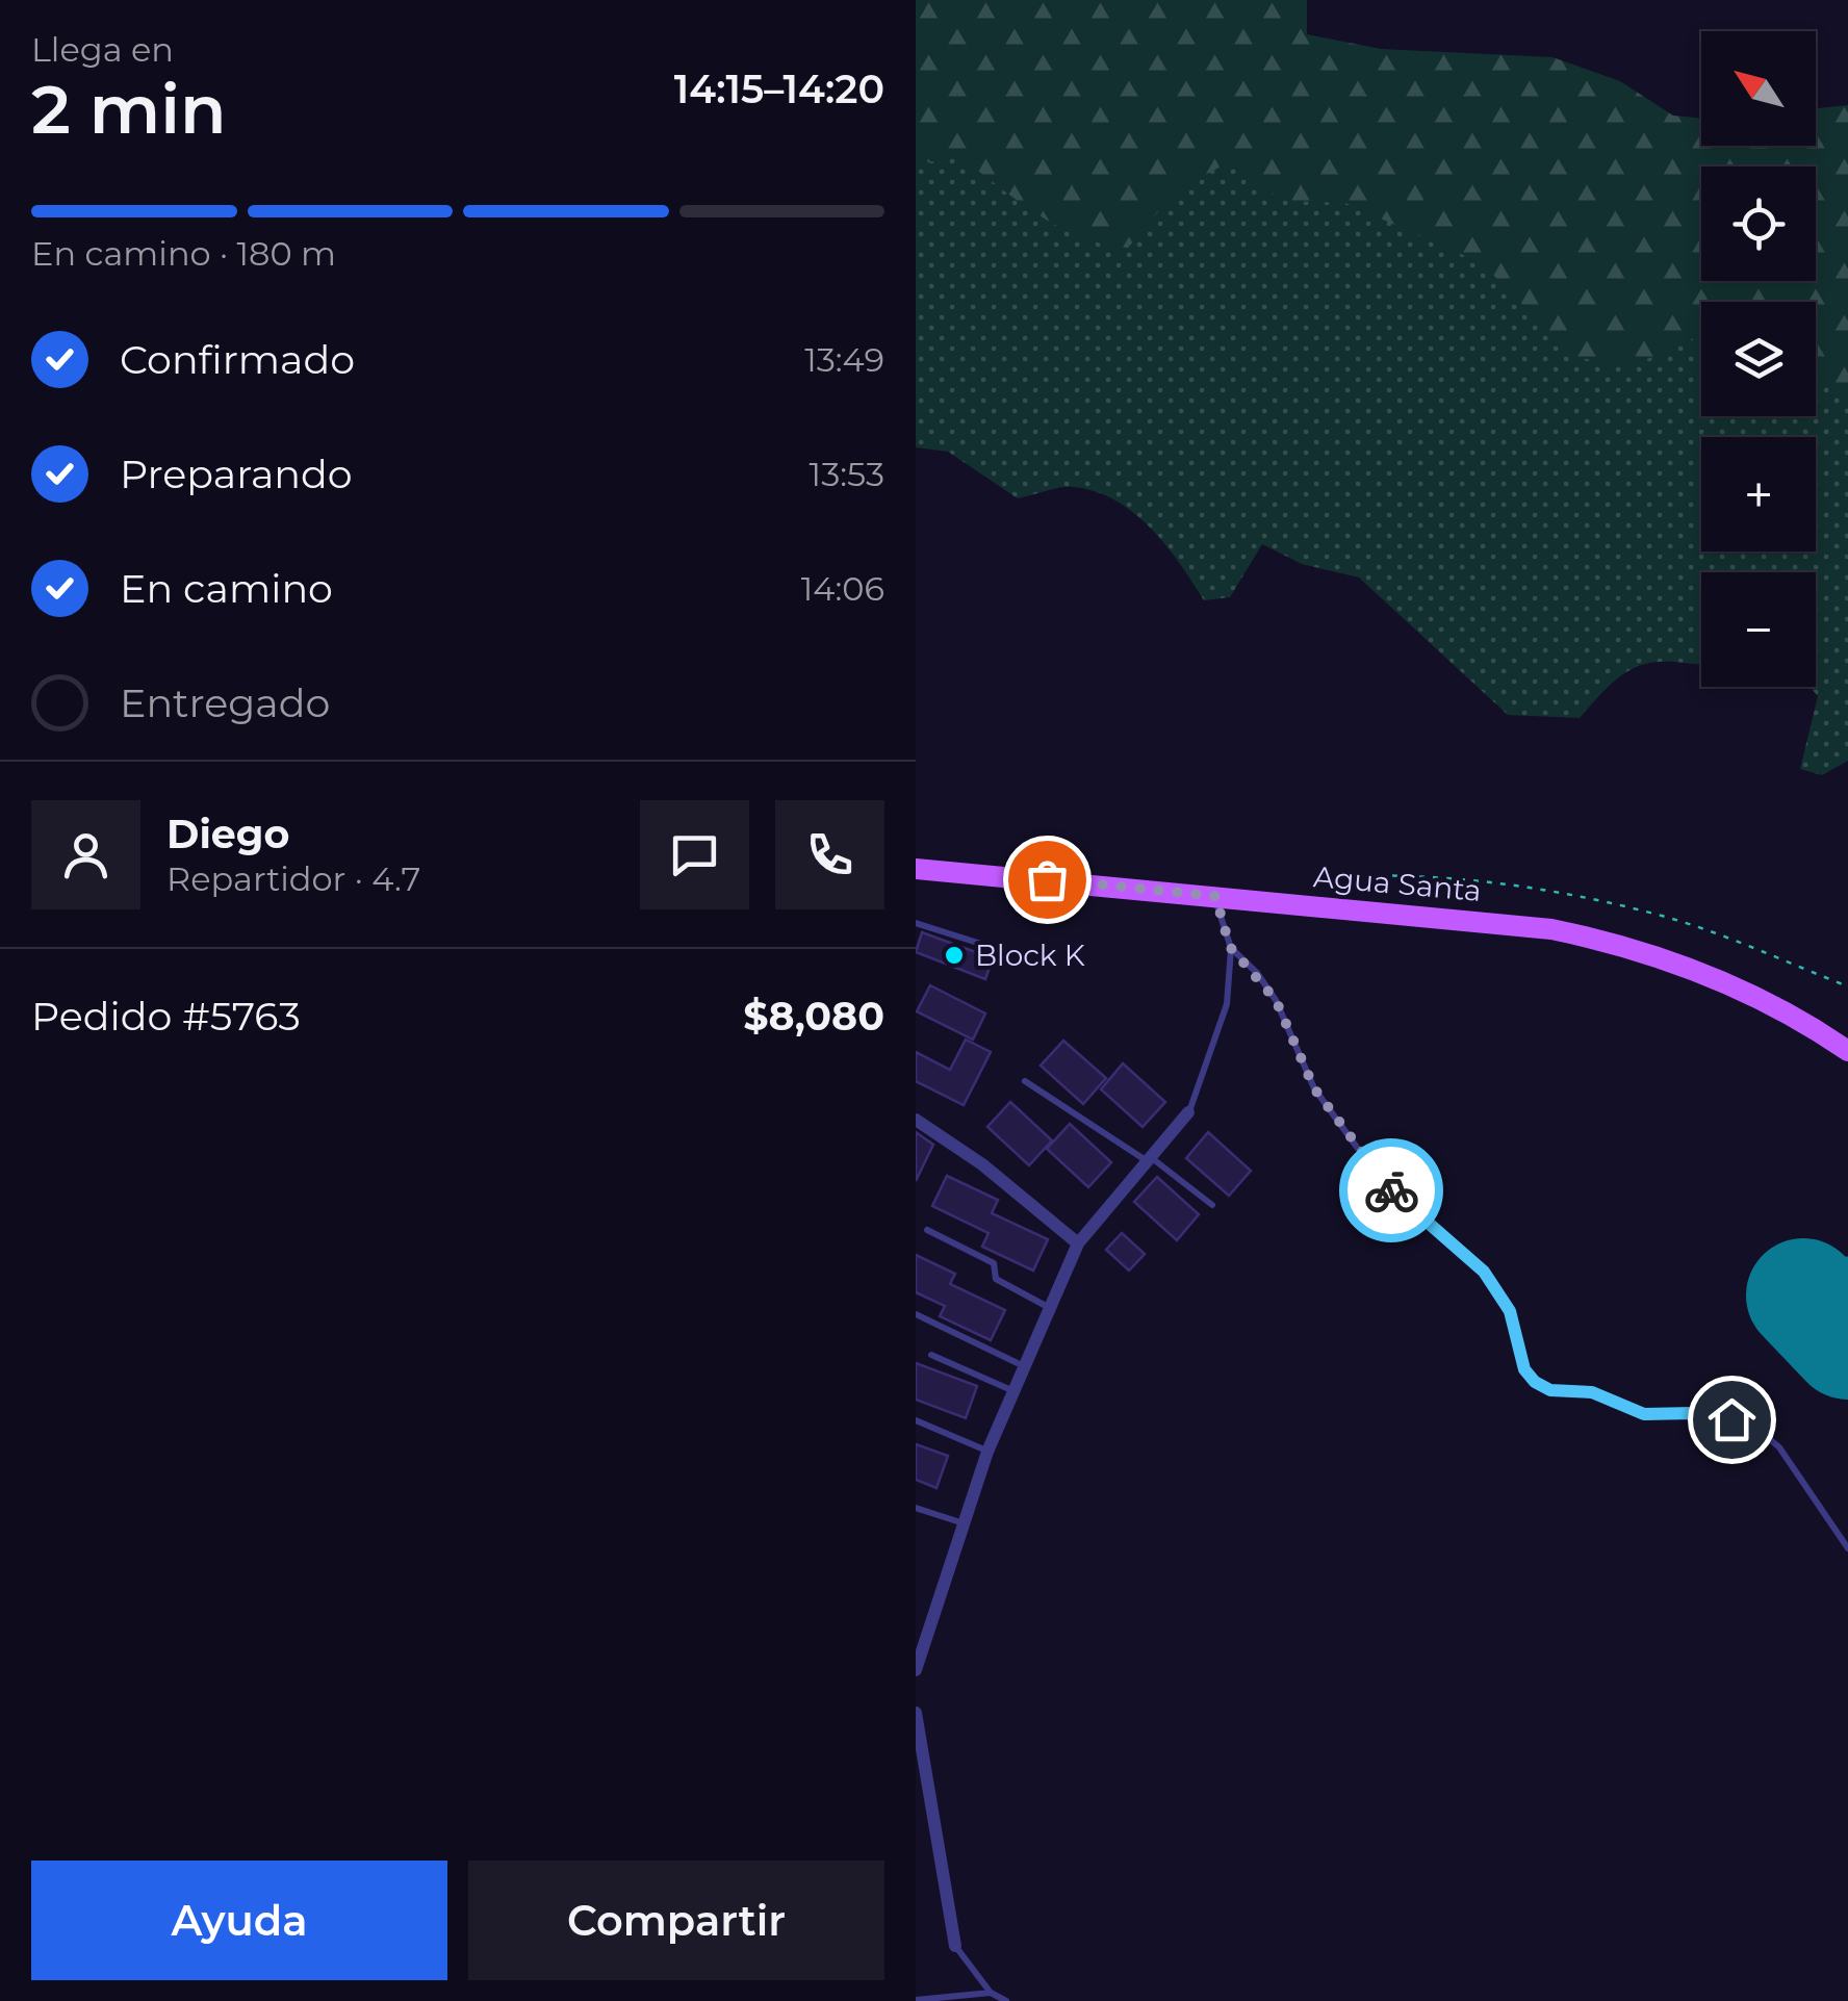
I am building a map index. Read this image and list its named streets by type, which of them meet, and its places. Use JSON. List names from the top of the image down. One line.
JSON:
{"streets":{"main road":["Agua Santa"]},"places":["Block K"],"north":"top left","page":{"heading":["2 min","Llega en","14:15–14:20"],"panel":["Diego","Repartidor · 4.7","Pedido #5763","$8,080"],"map_buttons":["+","−"],"bar":"En camino · 180 m","list":[["Confirmado","13:49"],["Preparando","13:53"],["En camino","14:06"],"Entregado"],"buttons":["Ayuda","Compartir"]}}
